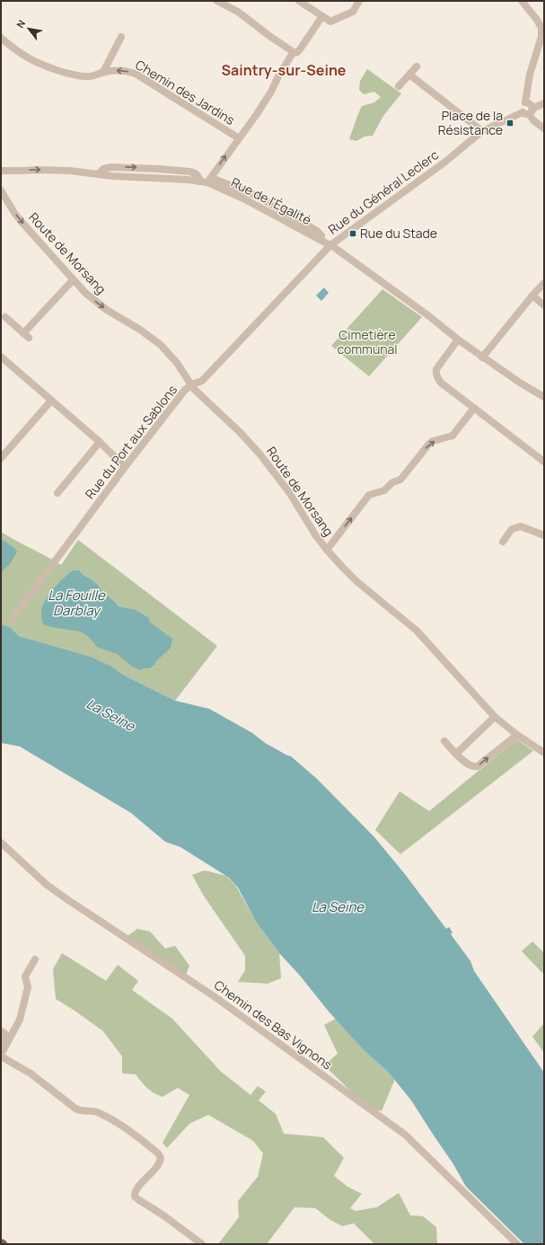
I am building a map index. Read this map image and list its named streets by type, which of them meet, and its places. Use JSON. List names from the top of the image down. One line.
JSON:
{"streets":{"street":["Chemin des Jardins","Rue du Général Leclerc","Rue de l'Égalité","Route de Morsang","Rue du Port aux Sablons","Chemin des Bas Vignons"]},"crossings":[["Rue du Général Leclerc","Rue de l'Égalité"],["Rue du Général Leclerc","Rue du Port aux Sablons"],["Rue de l'Égalité","Rue du Port aux Sablons"],["Route de Morsang","Rue du Port aux Sablons"]],"one_way":["Chemin des Jardins","Rue de l'Égalité"],"districts":["Saintry-sur-Seine"],"water":["La Fouille Darblay","La Seine"],"parks":["Cimetière communal"],"places":{"transit":["Place de la Résistance","Rue du Stade"]},"north":"top left"}
